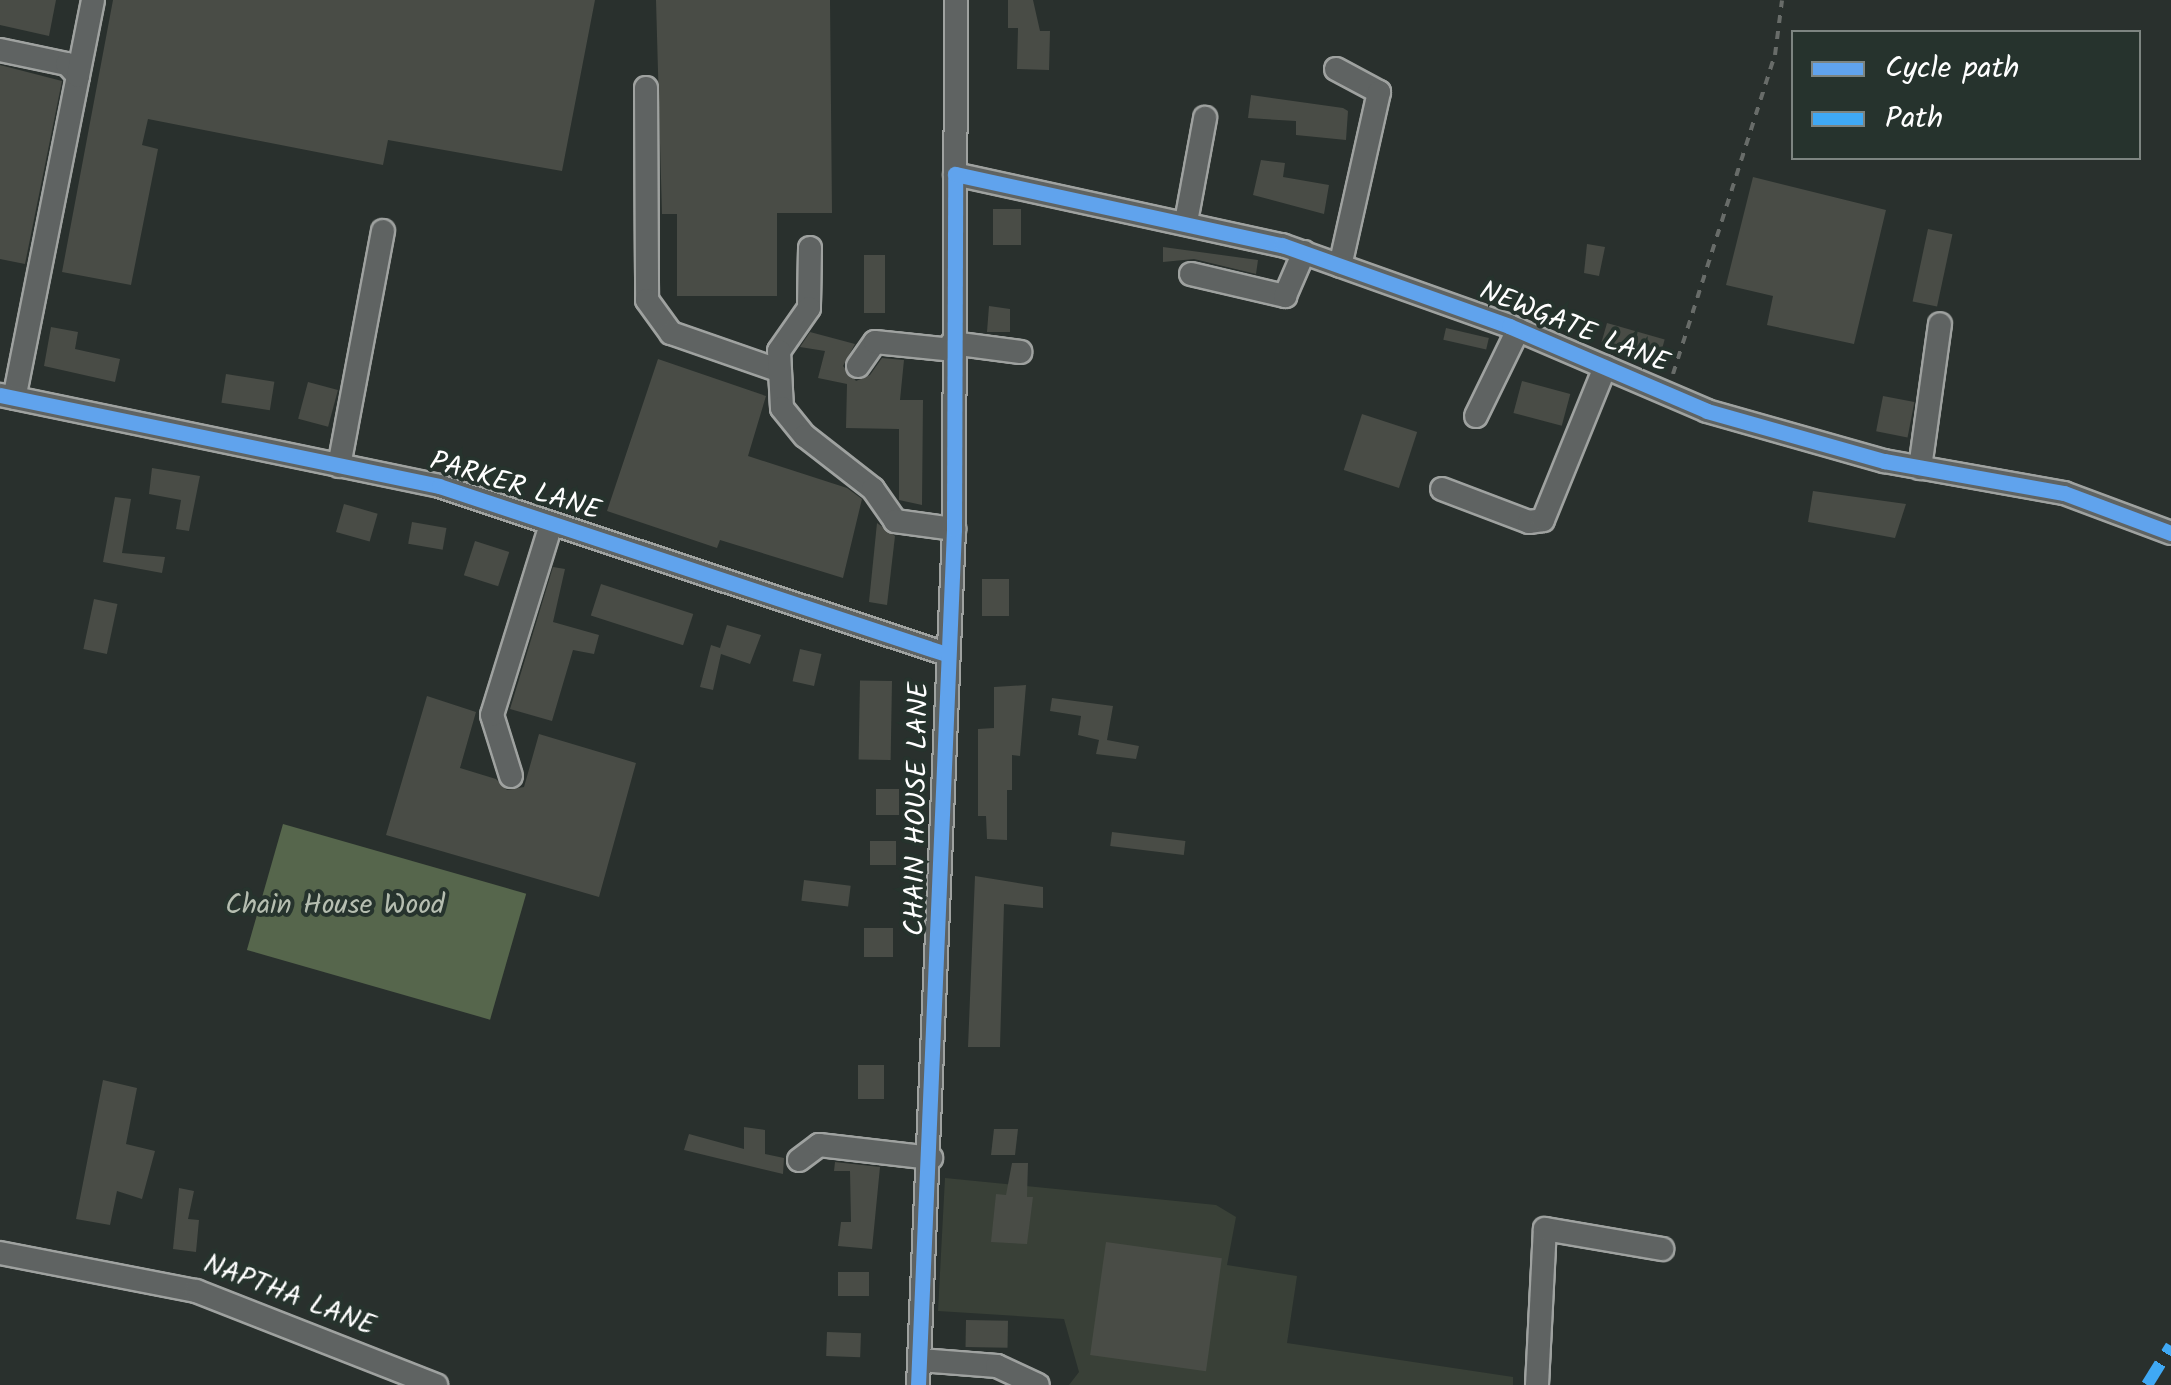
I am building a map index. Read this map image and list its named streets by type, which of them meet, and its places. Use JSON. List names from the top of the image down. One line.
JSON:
{"streets":{"street":["NEWGATE LANE","PARKER LANE","CHAIN HOUSE LANE","NAPTHA LANE"]},"crossings":[["NEWGATE LANE","CHAIN HOUSE LANE"],["PARKER LANE","CHAIN HOUSE LANE"]],"parks":["Chain House Wood"],"legend":["Cycle path","Path"]}
